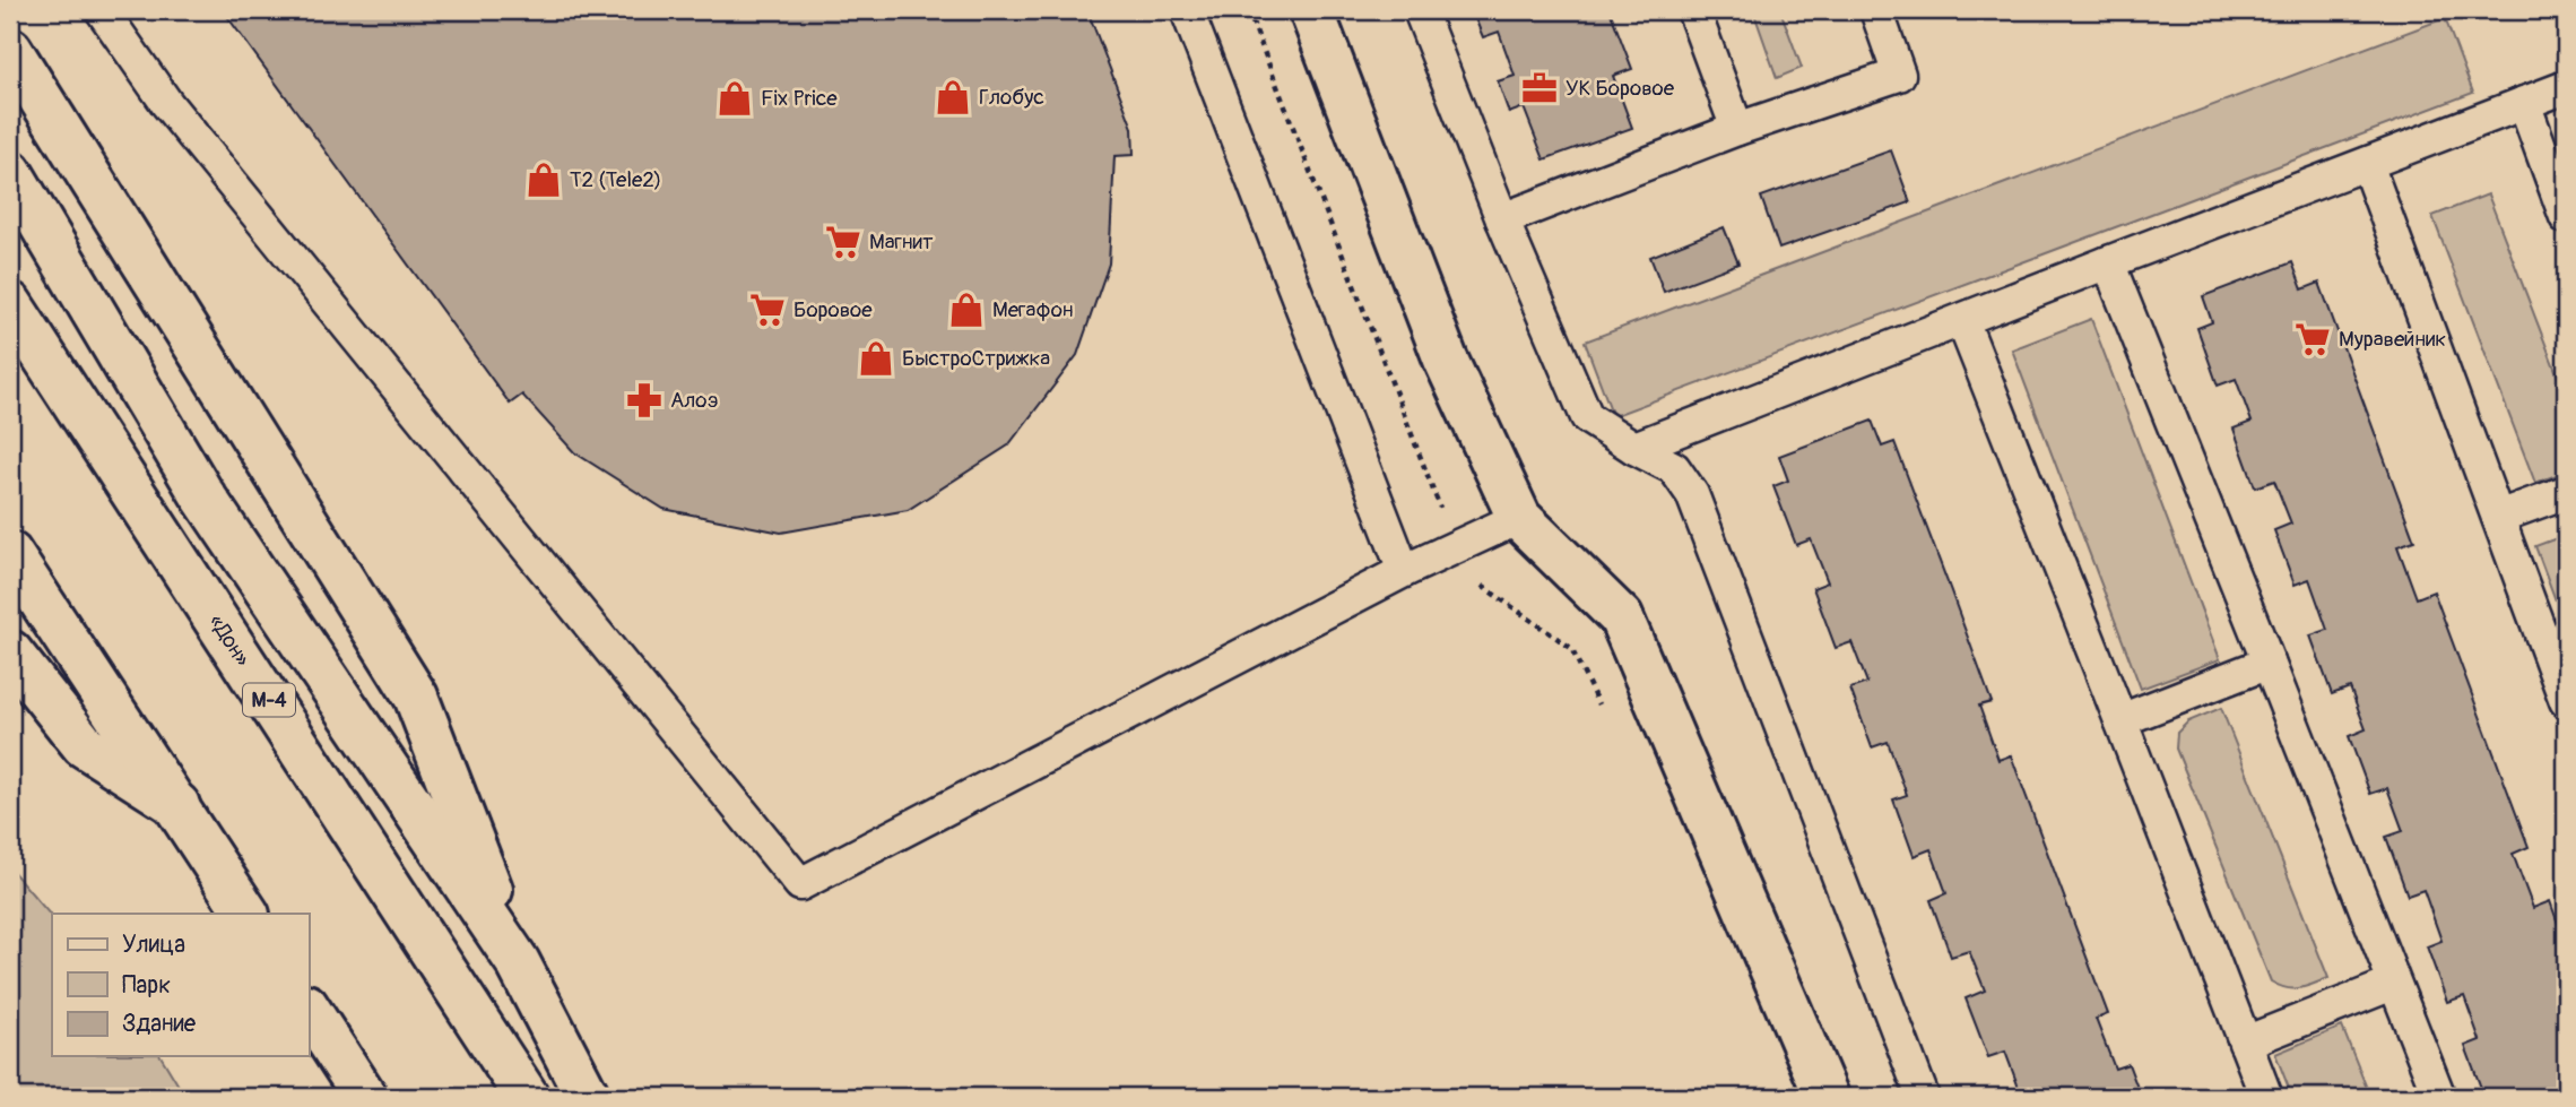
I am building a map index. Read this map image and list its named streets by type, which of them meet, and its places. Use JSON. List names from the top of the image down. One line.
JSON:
{"streets":{"main road":["«Дон»","М-4"]},"places":{"office":["УК Боровое"],"shop":["Глобус","Fix Price","T2 (Tele2)","Мегафон","БыстроСтрижка"],"supermarket":["Магнит","Боровое","Муравейник"],"pharmacy":["Алоэ"]},"legend":["Улица","Парк","Здание"]}
